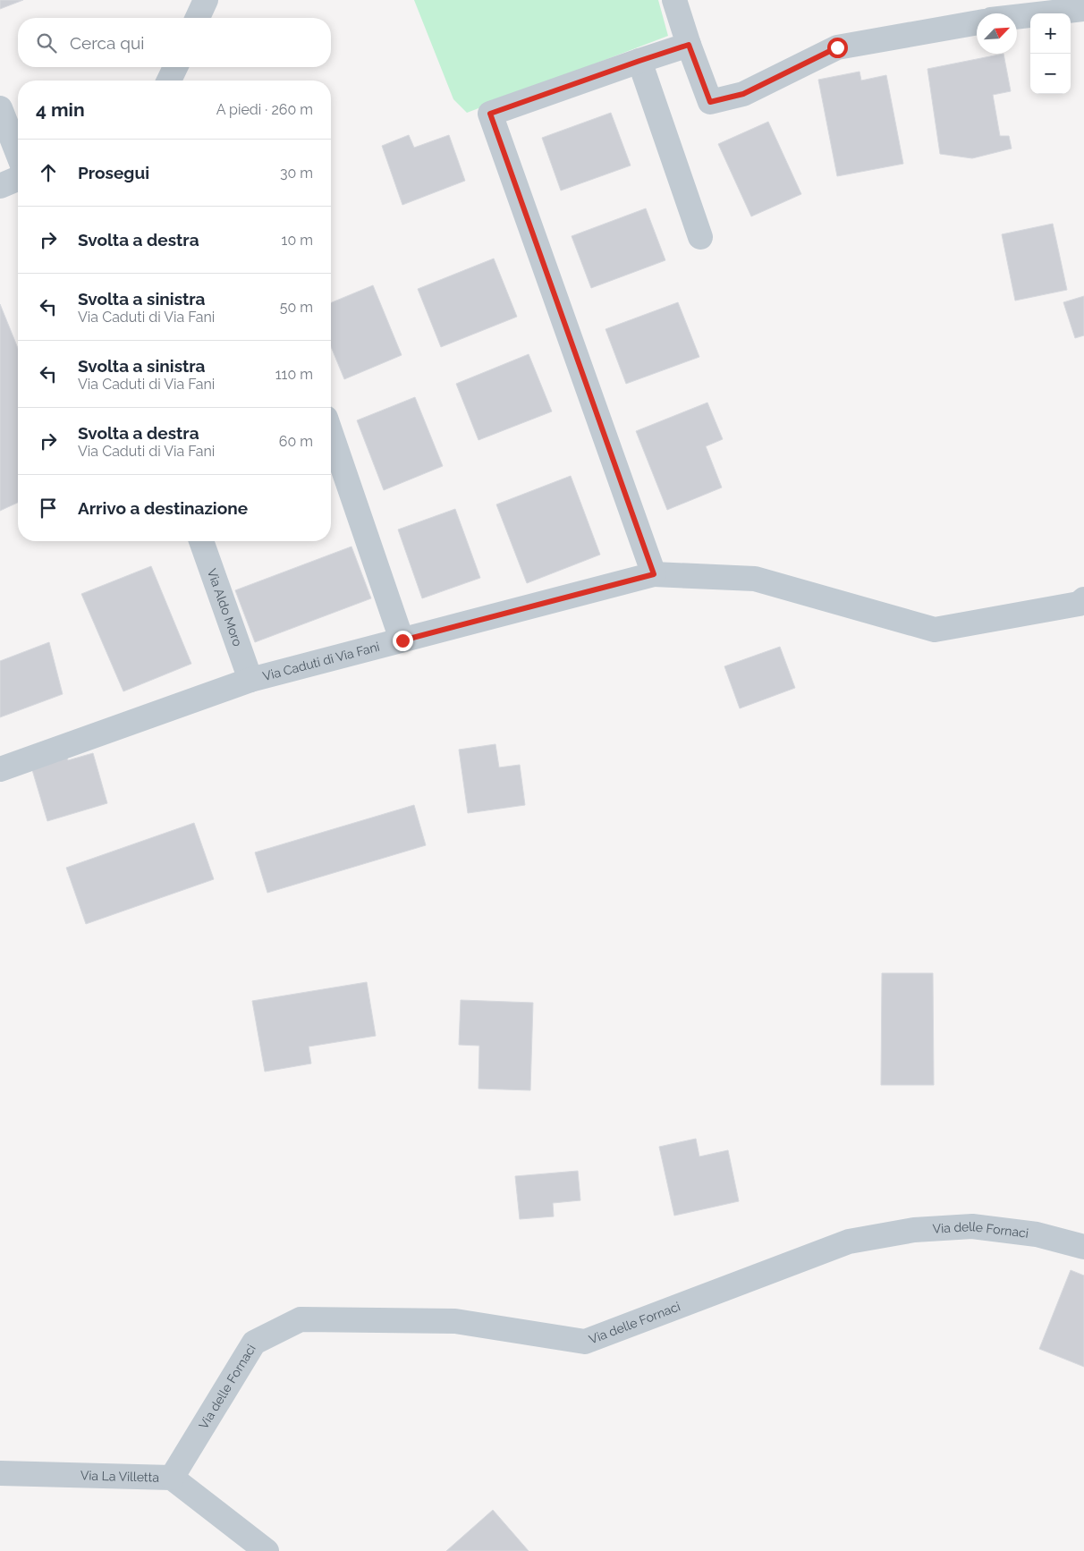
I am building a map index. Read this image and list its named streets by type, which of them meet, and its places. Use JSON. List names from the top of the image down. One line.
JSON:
{"streets":{"street":["Via Aldo Moro","Via Caduti di Via Fani","Via delle Fornaci","Via La Villetta"]},"crossings":[["Via Aldo Moro","Via Caduti di Via Fani"],["Via delle Fornaci","Via La Villetta"]],"north":"top right","page":{"map_buttons":["+","−"],"search":"Cerca qui","heading":["4 min","A piedi · 260 m"],"list":[["Prosegui","30 m"],["Svolta a destra","10 m"],["Svolta a sinistra","Via Caduti di Via Fani","50 m"],["Svolta a sinistra","Via Caduti di Via Fani","110 m"],["Svolta a destra","Via Caduti di Via Fani","60 m"],"Arrivo a destinazione"]}}
